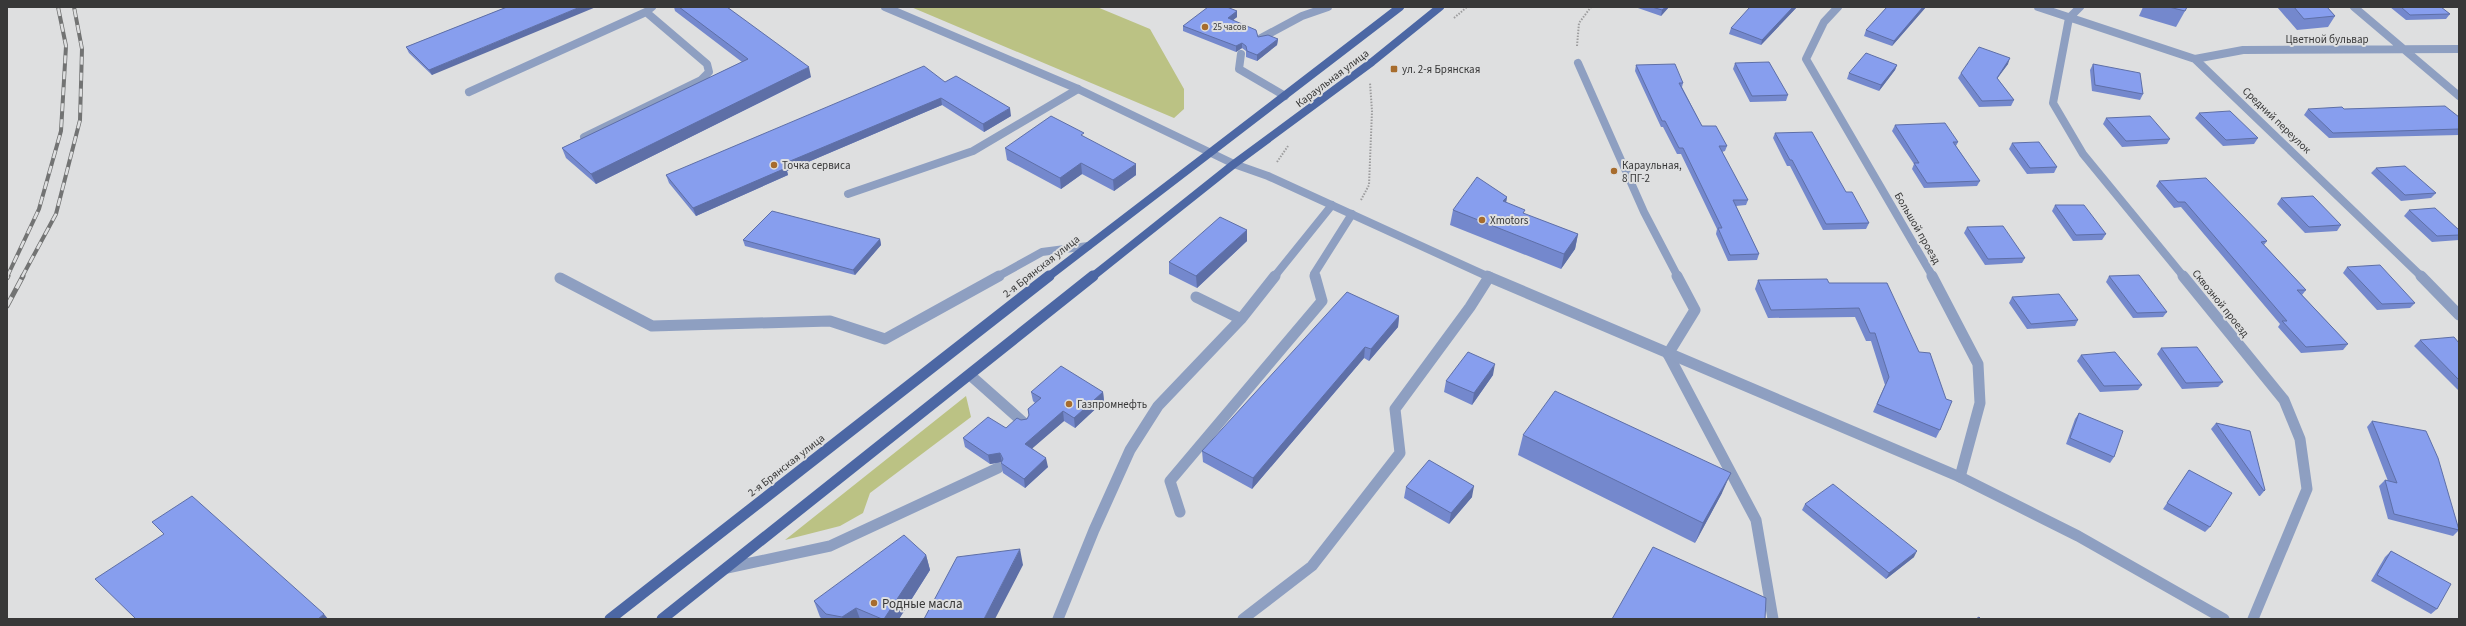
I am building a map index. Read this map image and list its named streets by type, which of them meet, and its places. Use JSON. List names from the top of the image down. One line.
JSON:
{"streets":{"main road":["Караульная улица","2-я Брянская улица"],"street":["Цветной бульвар","Средний переулок","Большой проезд","Сквозной проезд"]},"crossings":[["Цветной бульвар","Средний переулок"],["Караульная улица","2-я Брянская улица"],["Средний переулок","Сквозной проезд"]],"places":{"other":["25 часов","Точка сервиса","Караульная, 8 ПГ-2","Xmotors","Газпромнефть","Родные масла"],"transit":["ул. 2-я Брянская"]}}
